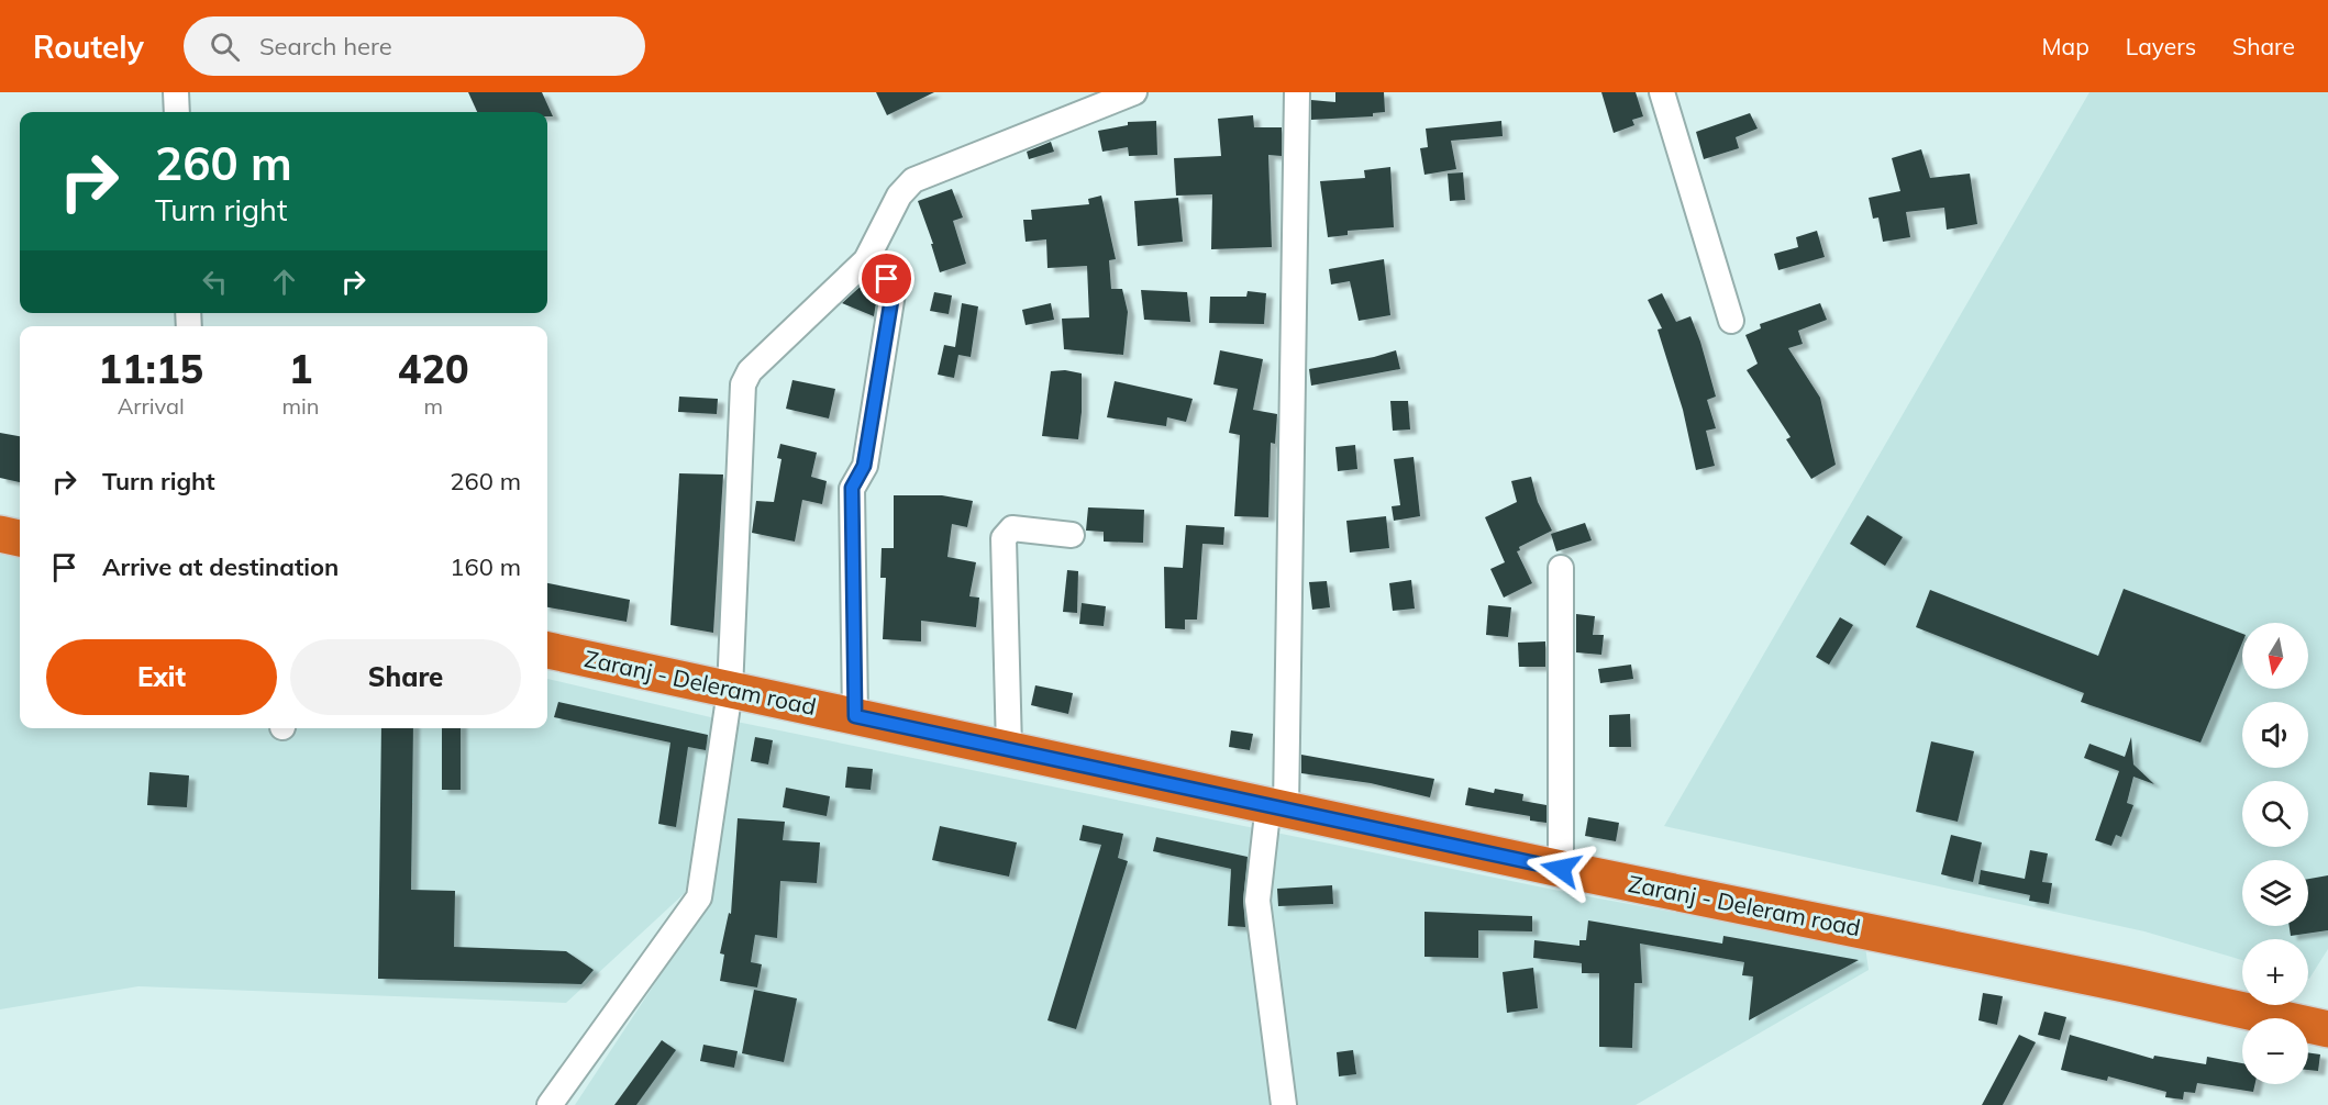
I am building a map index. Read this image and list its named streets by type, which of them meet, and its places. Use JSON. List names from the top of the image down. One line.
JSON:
{"streets":{"highway":["Zaranj - Deleram road"]},"north":"bottom","page":{"header":"Routely","search":"Search here","nav":["Map","Layers","Share"],"turn":["260 m","Turn right"],"eta":["11:15","Arrival","1","min","420","m"],"list":[{"name":"Turn right","value":"260 m"},{"name":"Arrive at destination","value":"160 m"}],"map_buttons":["+","−"],"buttons":["Exit","Share"]}}
